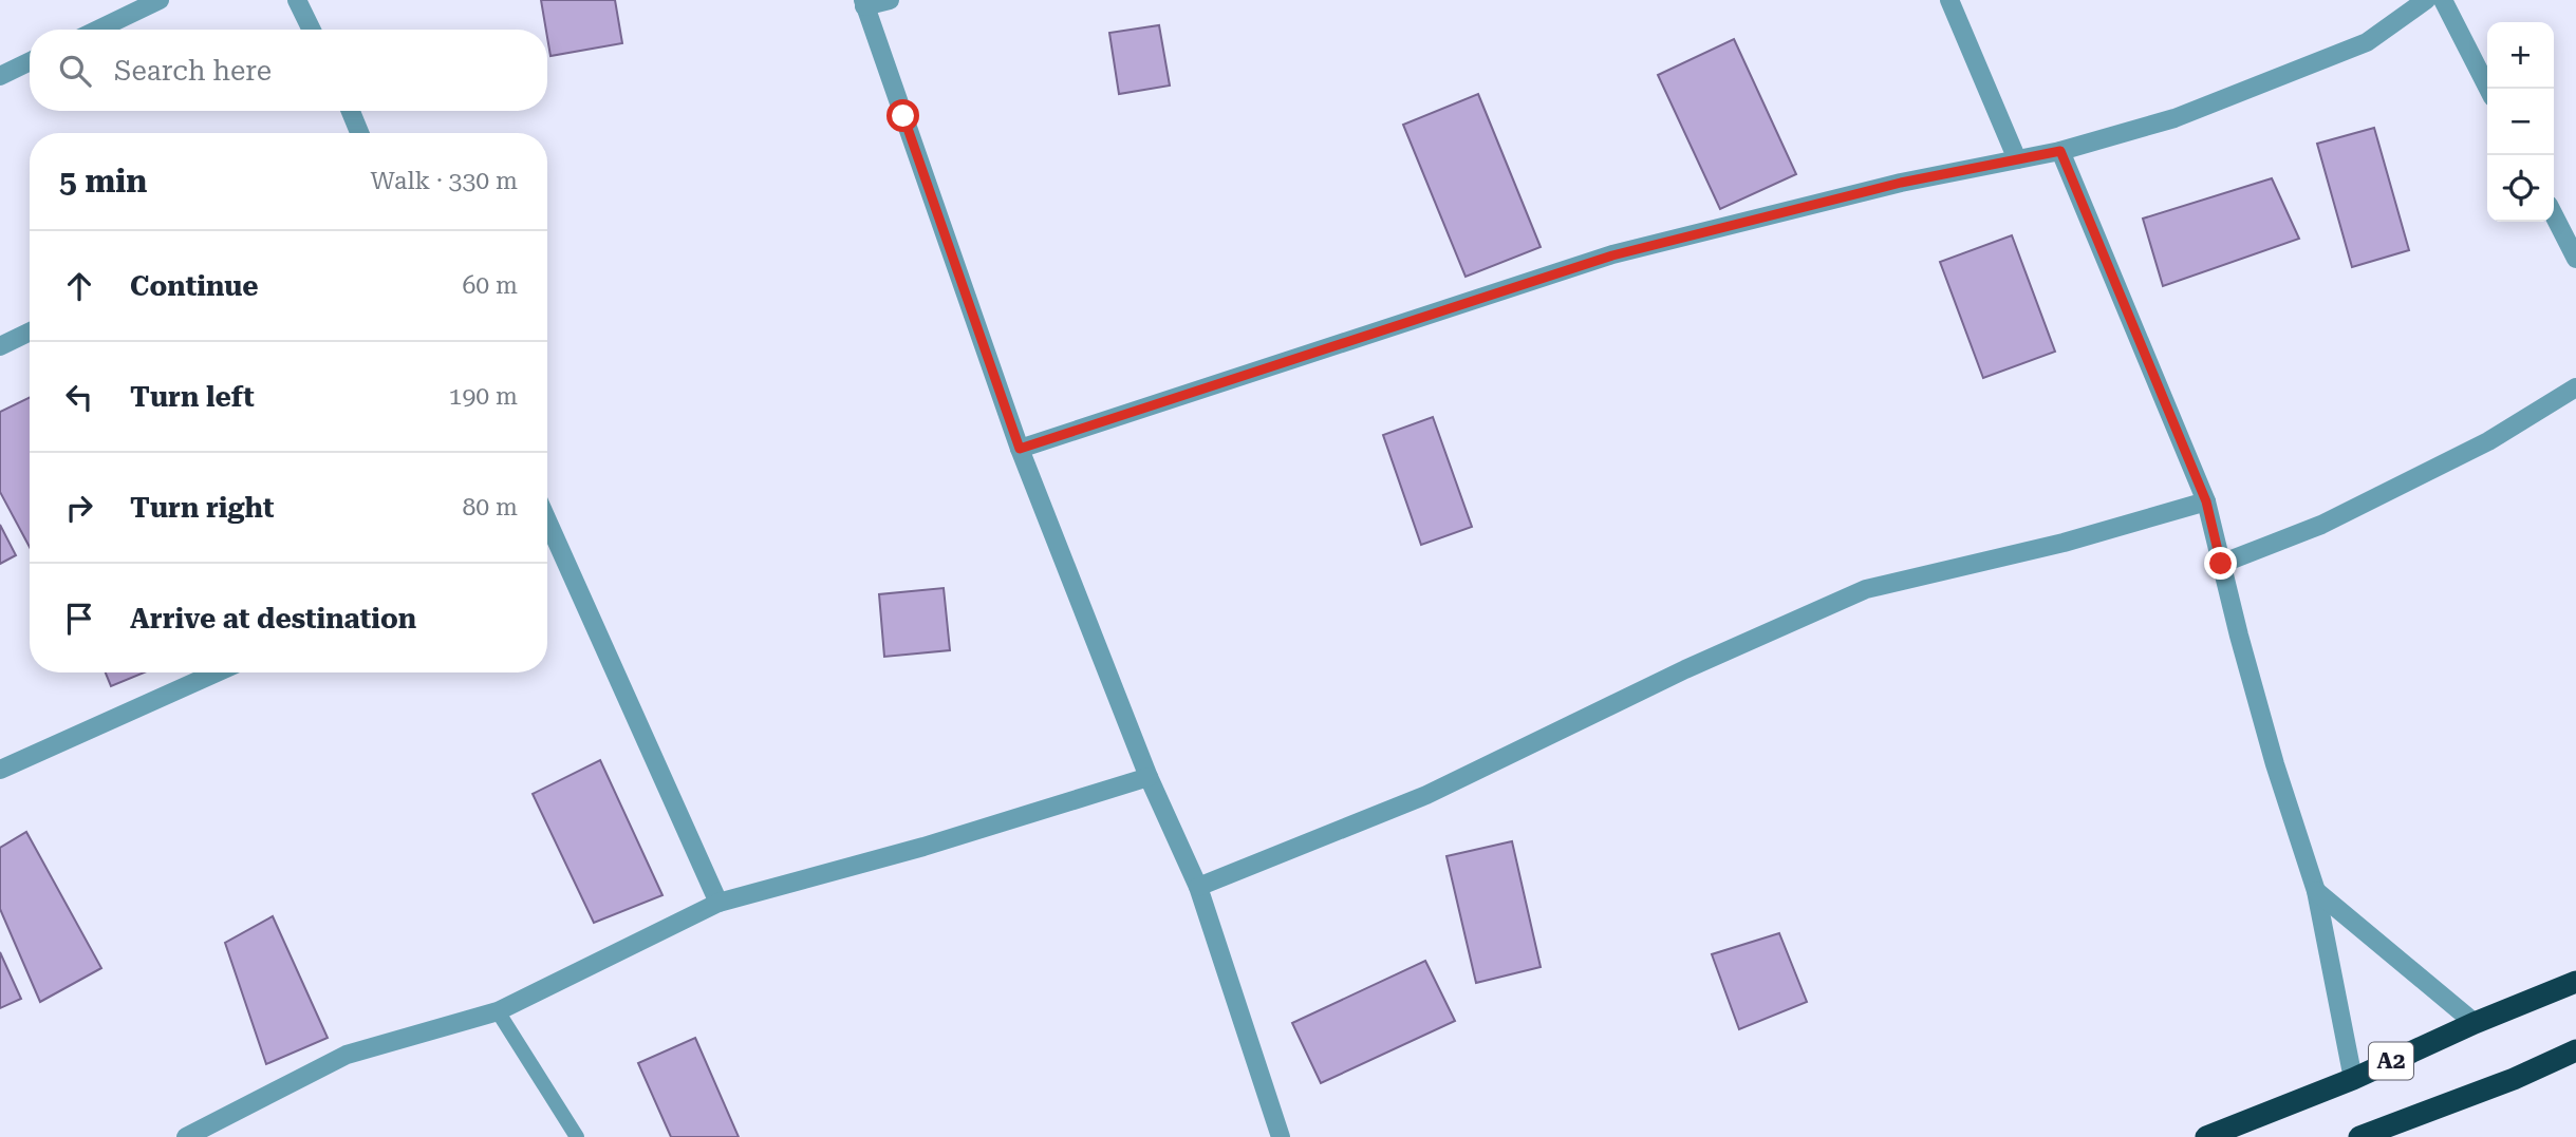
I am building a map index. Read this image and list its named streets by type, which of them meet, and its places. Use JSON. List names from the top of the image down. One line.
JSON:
{"streets":{"highway":["A2"]},"page":{"map_buttons":["+","−"],"search":"Search here","heading":["5 min","Walk · 330 m"],"list":[["Continue","60 m"],["Turn left","190 m"],["Turn right","80 m"],"Arrive at destination"]}}
